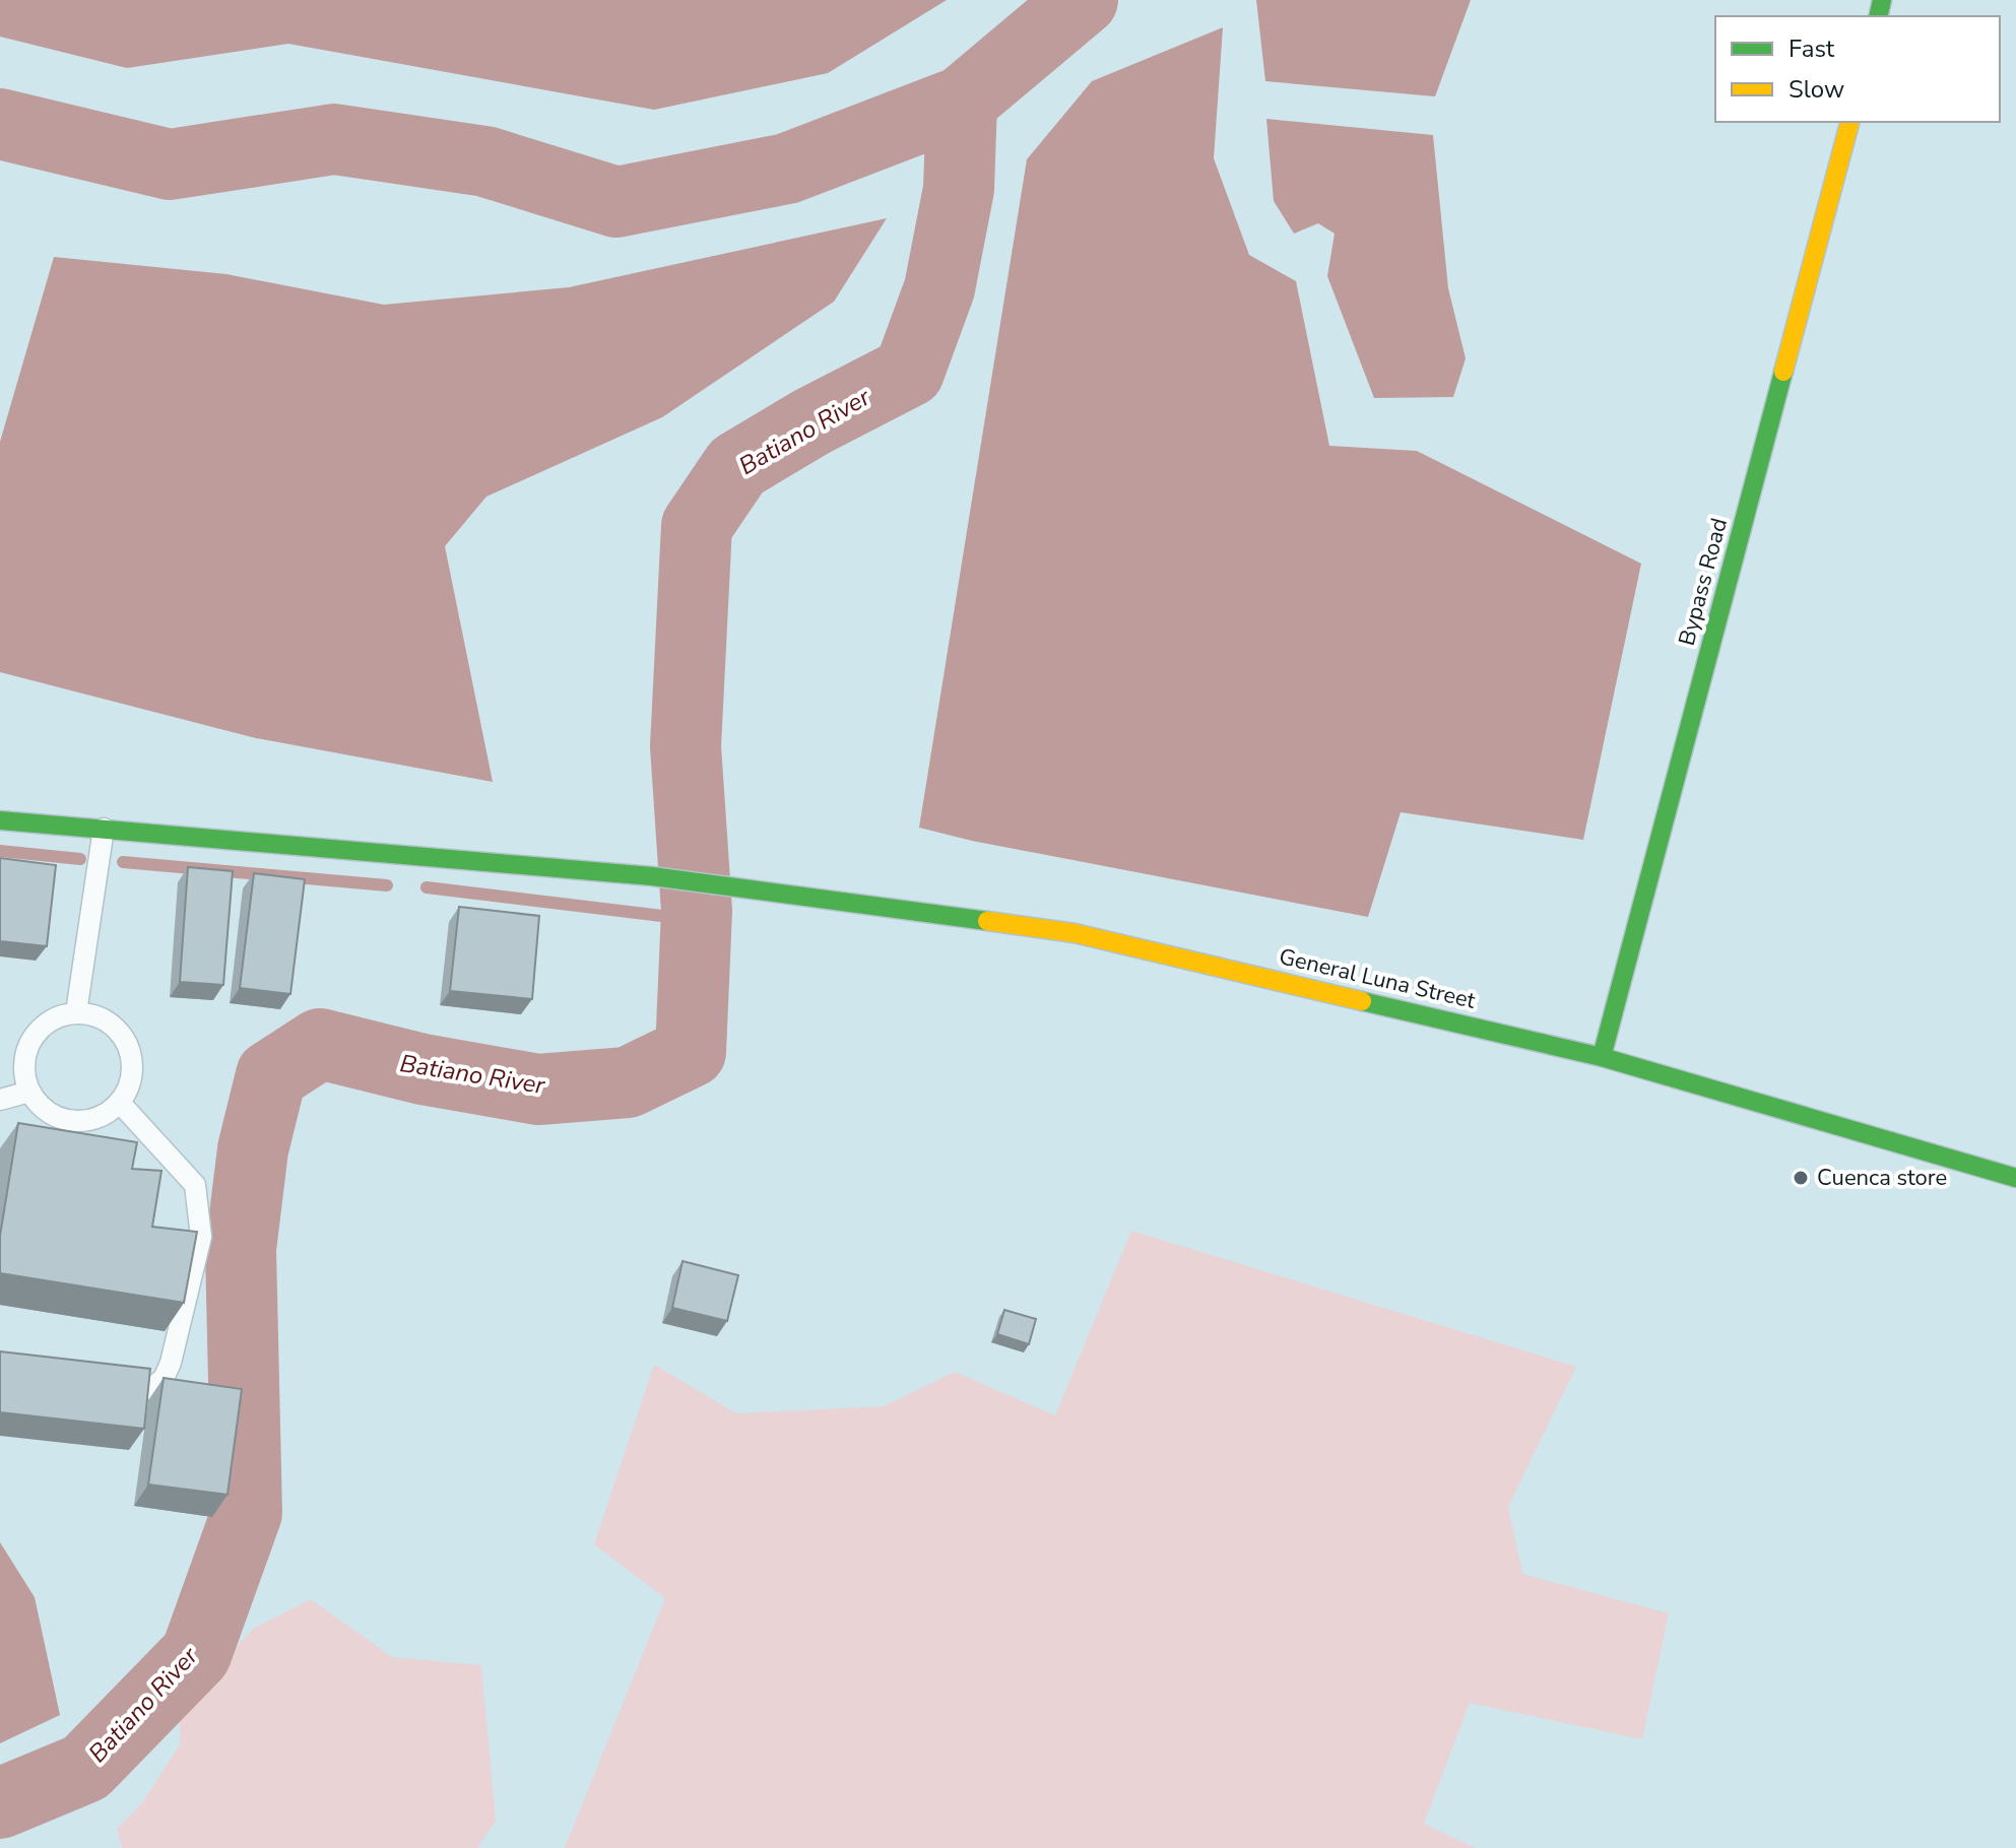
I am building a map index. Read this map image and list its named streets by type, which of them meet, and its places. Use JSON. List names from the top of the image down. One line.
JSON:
{"streets":{"main road":["Bypass Road","General Luna Street"]},"crossings":[["Bypass Road","General Luna Street"]],"water":["Batiano River"],"places":["Cuenca store"],"legend":["Fast","Slow"]}
